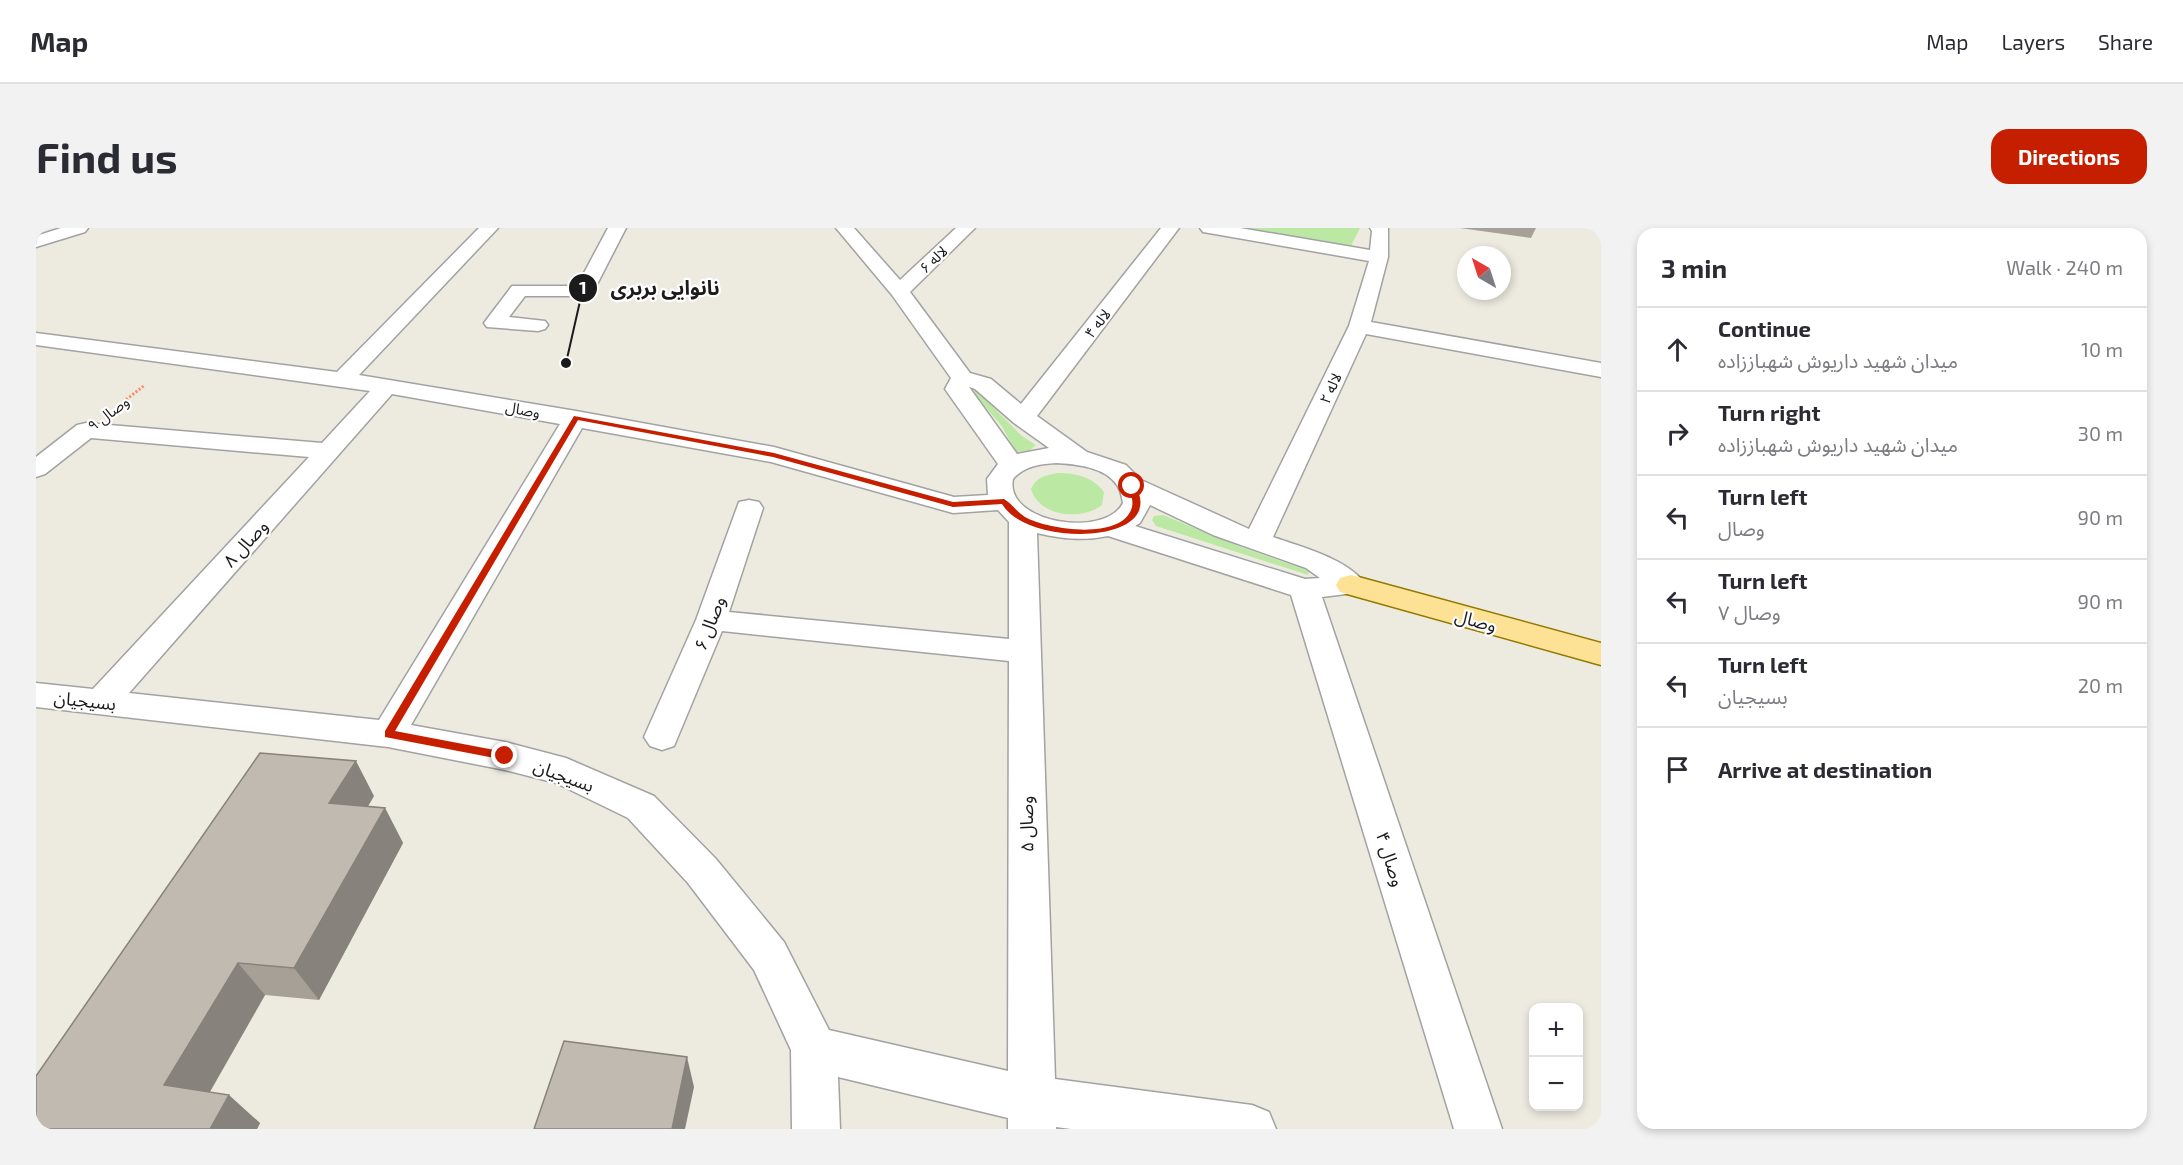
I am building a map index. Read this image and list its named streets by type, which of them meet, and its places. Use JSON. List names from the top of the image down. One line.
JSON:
{"streets":{"main road":["وصال"],"street":["لاله ۶","لاله ۴","لاله ۲","وصال ۹","وصال ۸","وصال ۶","بسیجیان","وصال ۵","وصال ۴"]},"crossings":[["وصال","وصال ۹"],["وصال","وصال ۸"],["وصال","وصال ۵"],["وصال ۸","بسیجیان"]],"places":["نانوایی بربری"],"north":"top left","page":{"header":"Map","nav":["Map","Layers","Share"],"buttons":"Directions","title":"Find us","heading":["3 min","Walk · 240 m"],"list":[["Continue","میدان شهید داریوش شهباززاده","10 m"],["Turn right","میدان شهید داریوش شهباززاده","30 m"],["Turn left","وصال","90 m"],["Turn left","وصال ۷","90 m"],["Turn left","بسیجیان","20 m"],"Arrive at destination"],"map_buttons":["+","−"]}}
